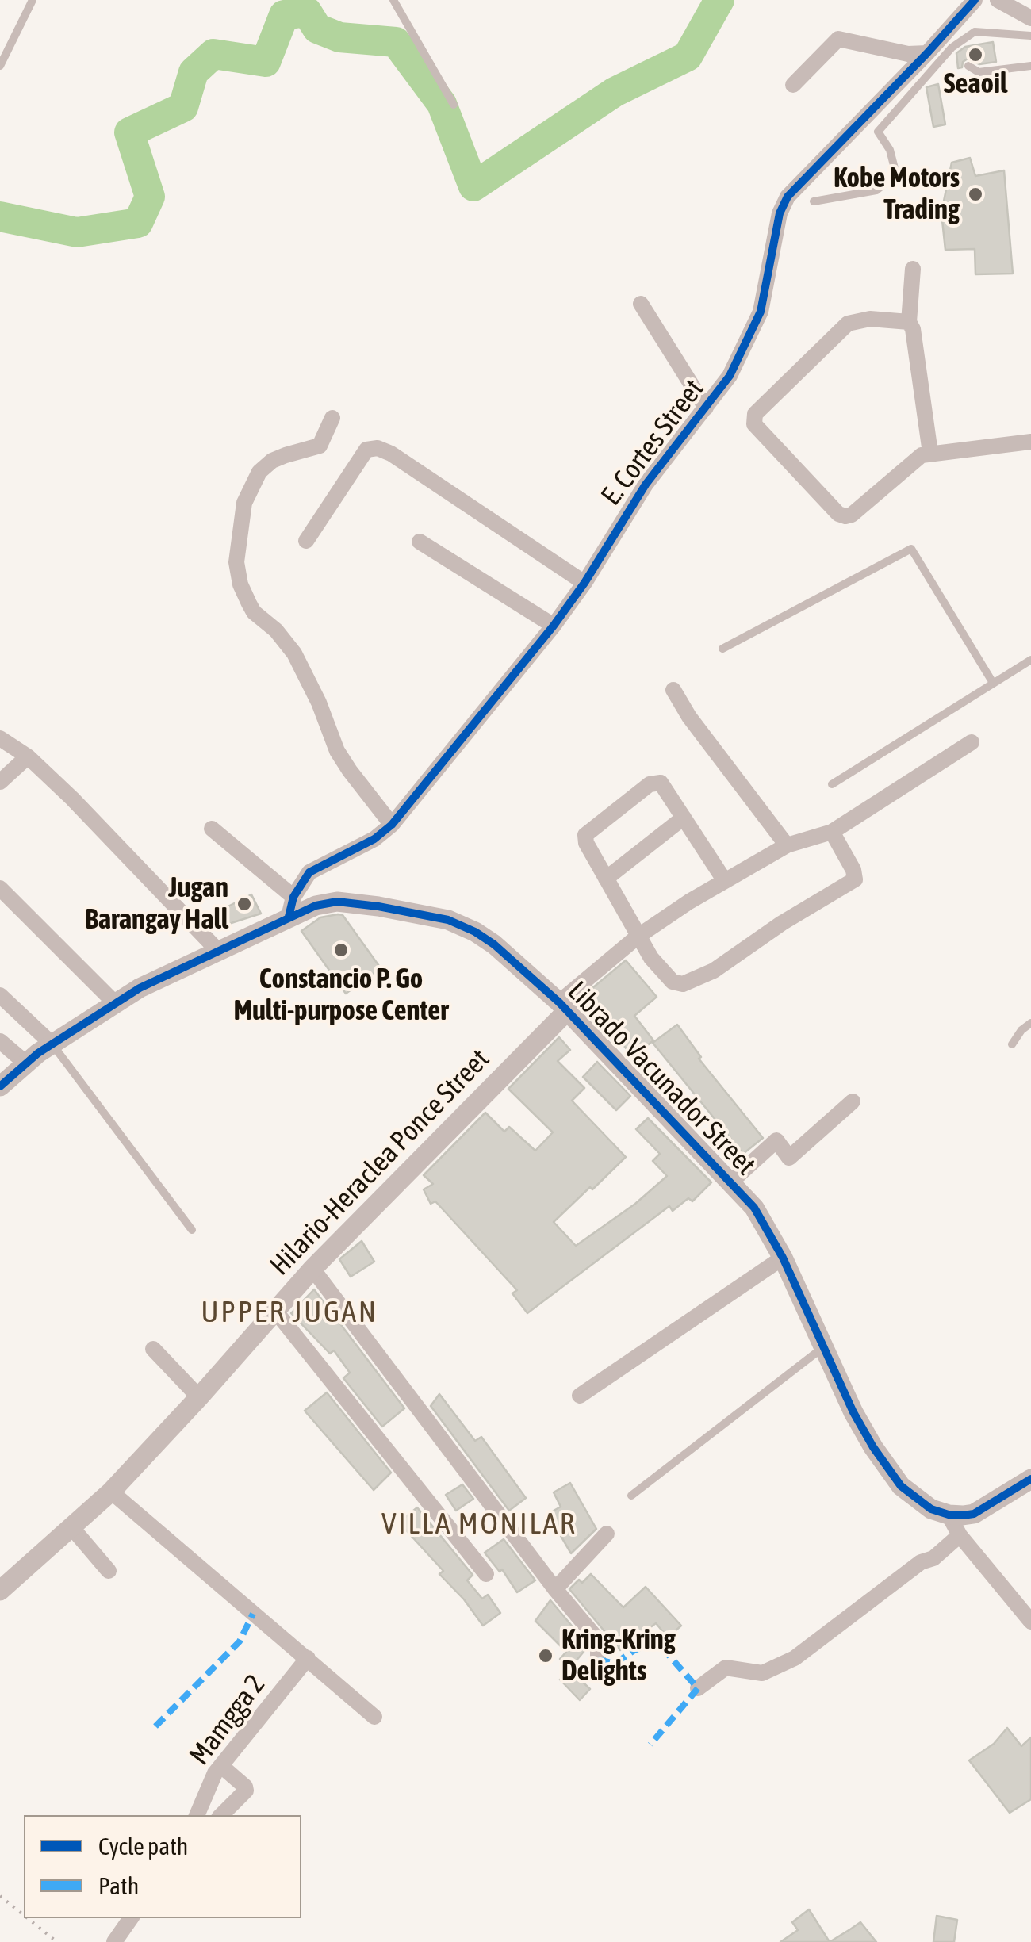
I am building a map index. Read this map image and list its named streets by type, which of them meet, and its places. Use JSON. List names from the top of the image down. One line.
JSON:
{"streets":{"street":["E. Cortes Street","Librado Vacunador Street","Hilario-Heraclea Ponce Street","Mamgga 2"]},"crossings":[["E. Cortes Street","Librado Vacunador Street"],["Librado Vacunador Street","Hilario-Heraclea Ponce Street"]],"districts":["UPPER JUGAN","VILLA MONILAR"],"places":["Seaoil","Kobe Motors Trading","Jugan Barangay Hall","Constancio P. Go Multi-purpose Center","Kring-Kring Delights"],"legend":["Cycle path","Path"]}
